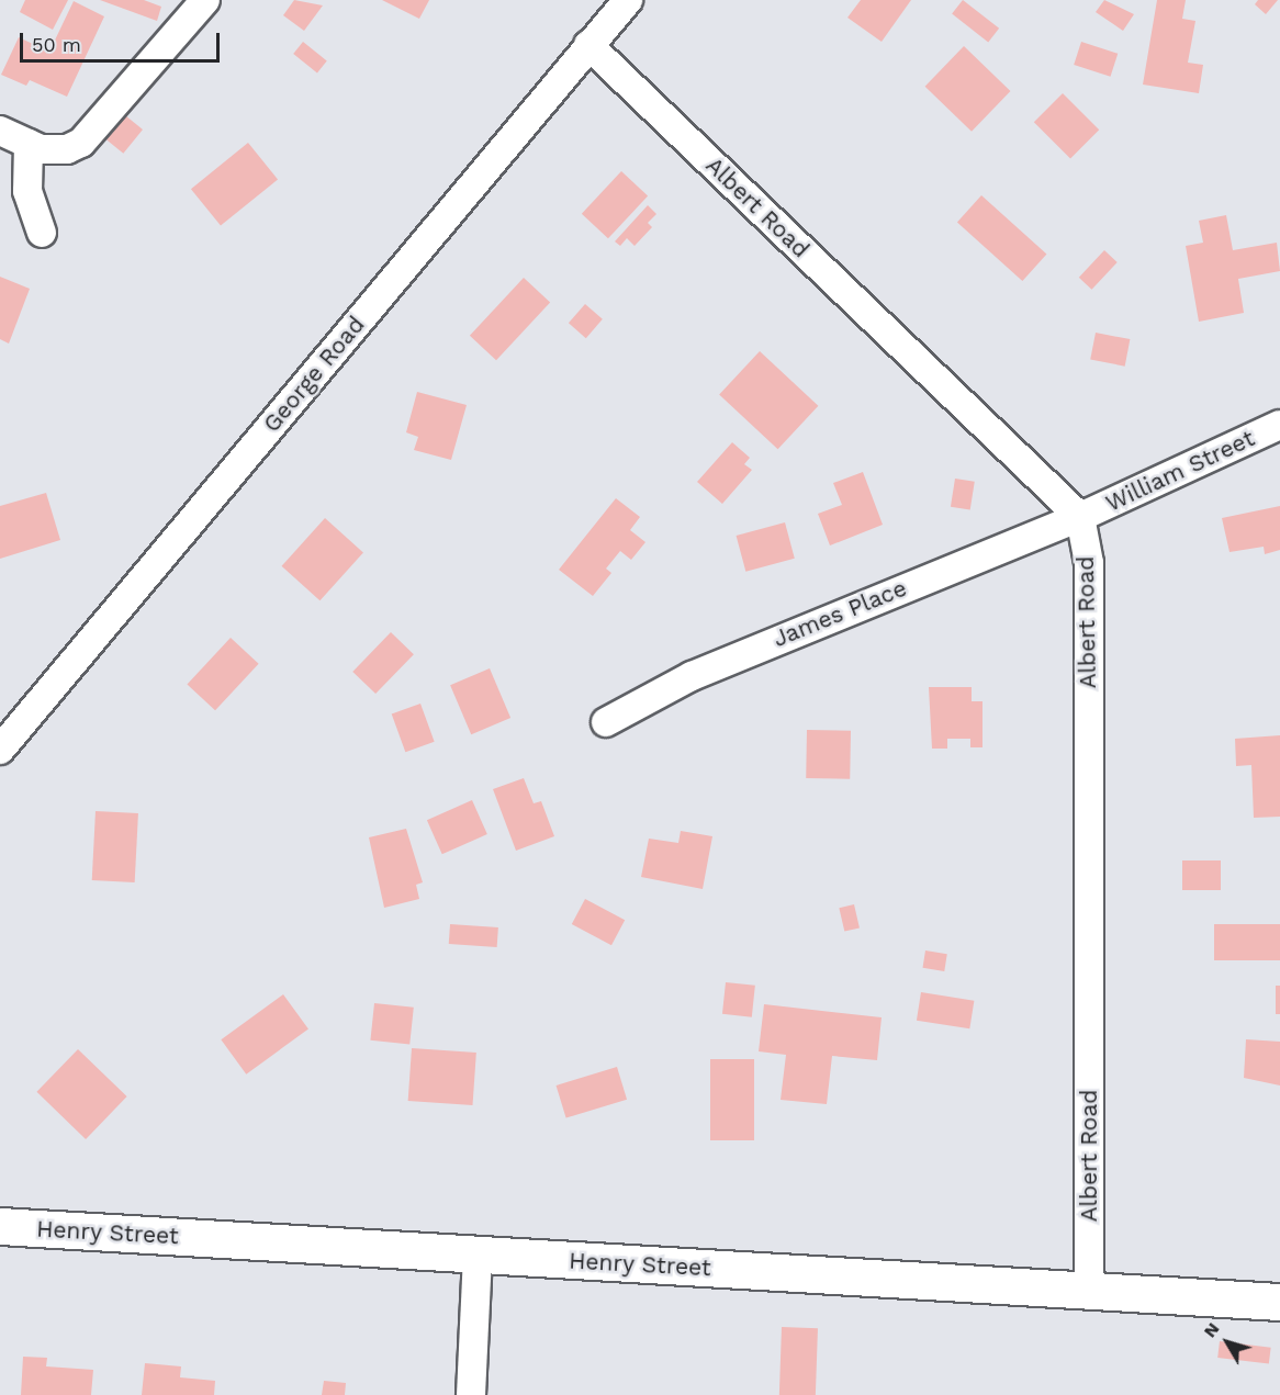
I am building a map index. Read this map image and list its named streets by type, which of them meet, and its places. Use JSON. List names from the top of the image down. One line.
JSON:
{"streets":{"street":["Albert Road","George Road","William Street","James Place","Henry Street"]},"crossings":[["Albert Road","George Road"],["Albert Road","William Street"],["Albert Road","James Place"],["Albert Road","Henry Street"],["William Street","James Place"]],"scale_bar":"50 m","north":"top left"}
